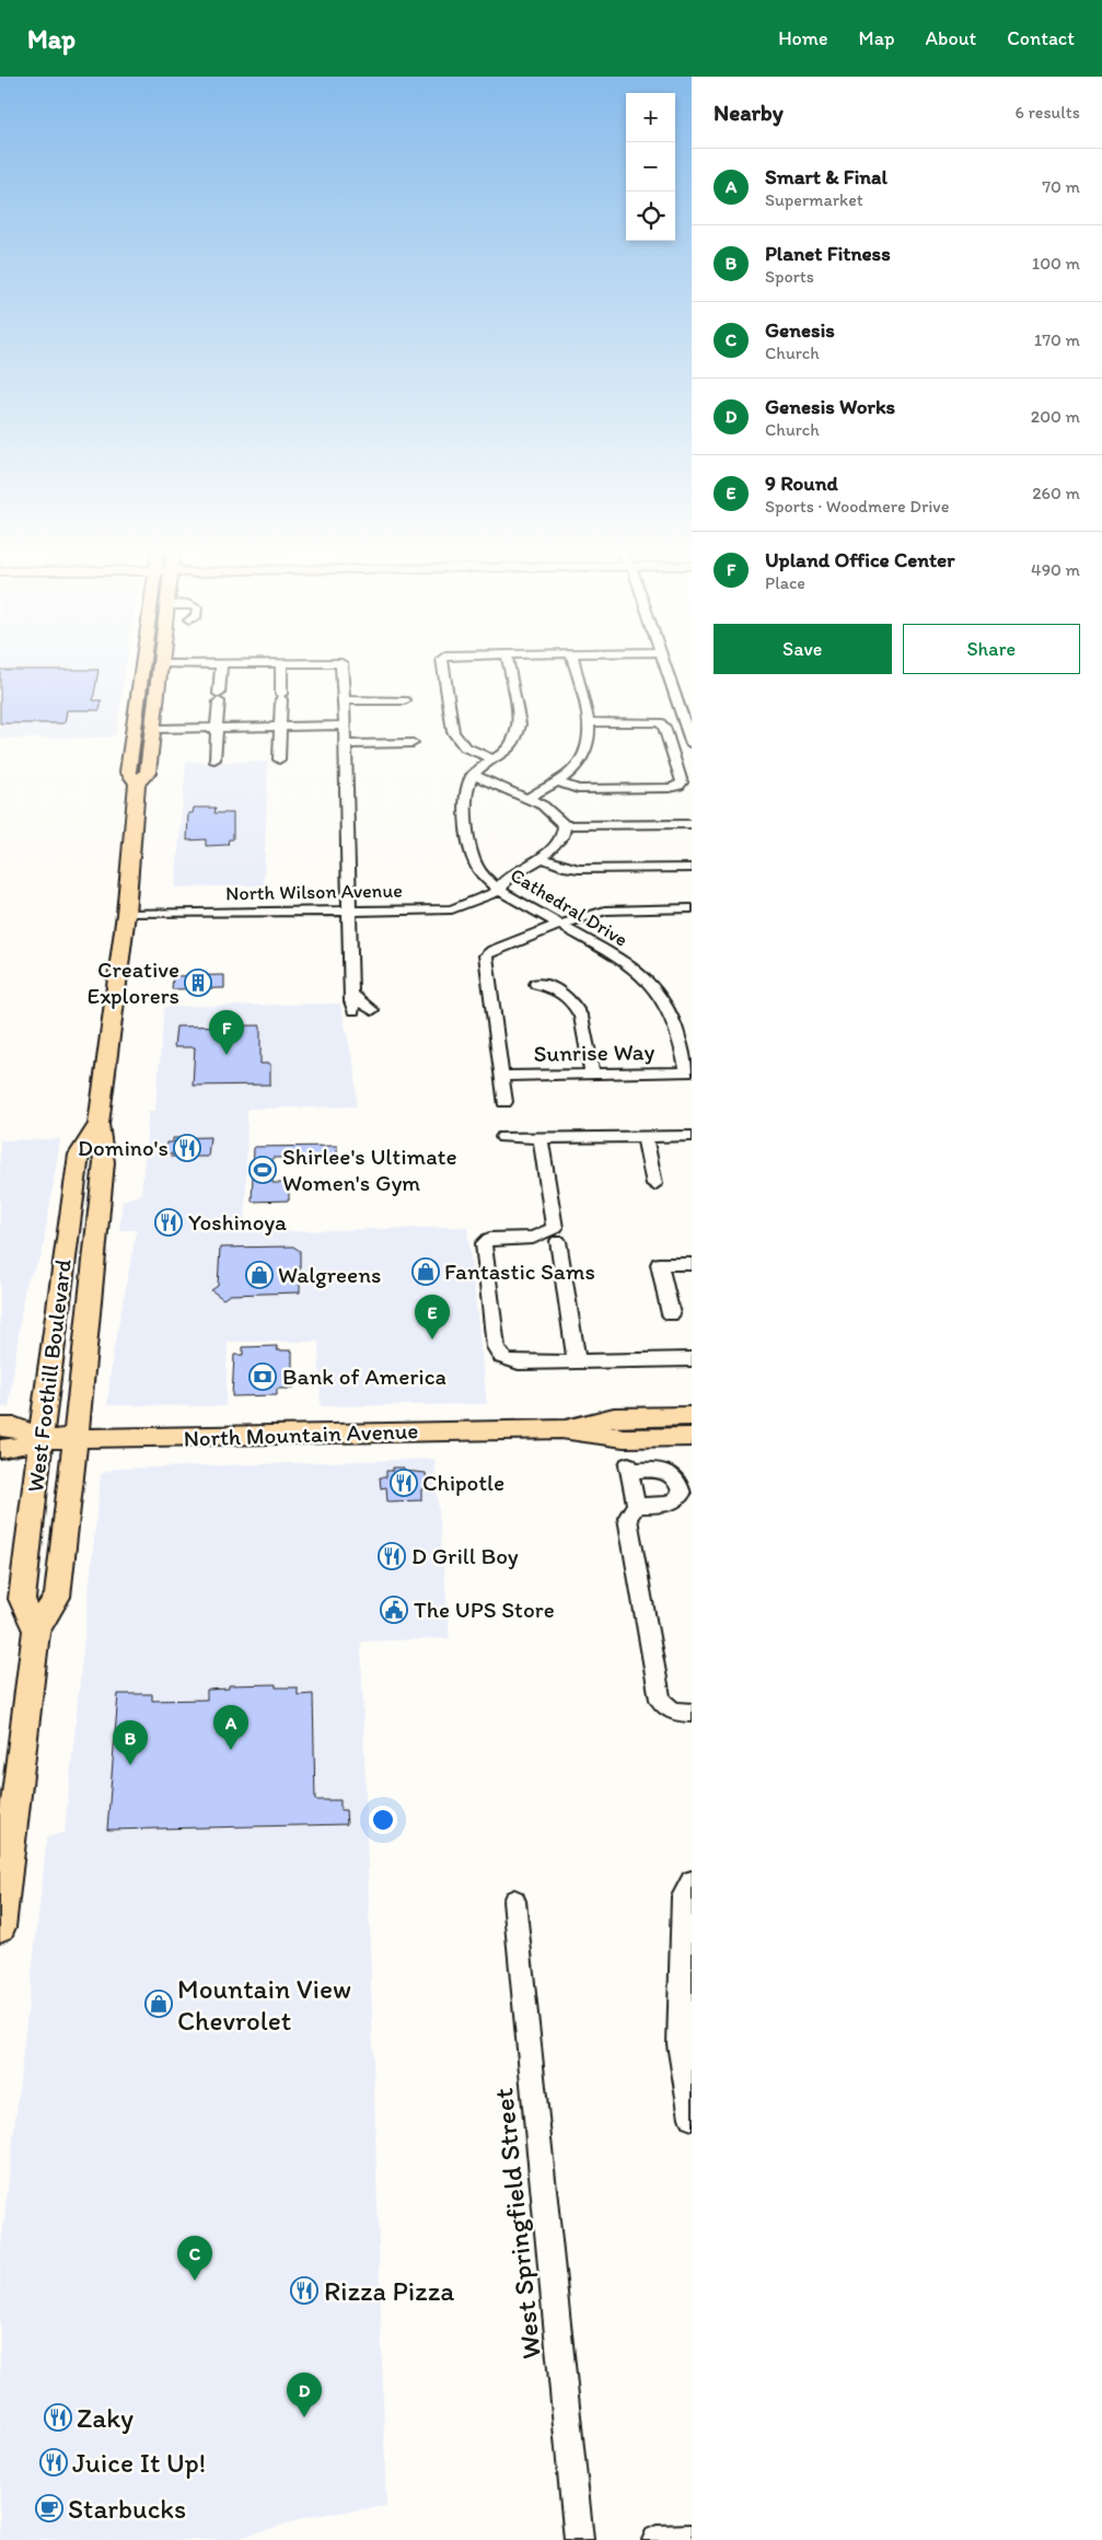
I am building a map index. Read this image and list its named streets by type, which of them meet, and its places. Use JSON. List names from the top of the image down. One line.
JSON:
{"streets":{"main road":["West Foothill Boulevard","North Mountain Avenue"],"street":["North Wilson Avenue","Cathedral Drive","Sunrise Way","West Springfield Street"]},"crossings":[["North Wilson Avenue","Cathedral Drive"],["North Wilson Avenue","West Foothill Boulevard"],["Cathedral Drive","Sunrise Way"],["West Foothill Boulevard","North Mountain Avenue"]],"places":{"building":["Creative Explorers"],"restaurant":["Domino's","Yoshinoya","Chipotle","D Grill Boy","Rizza Pizza","Zaky","Juice It Up!"],"sports":["Shirlee's Ultimate Women's Gym"],"shop":["Fantastic Sams","Walgreens","Mountain View Chevrolet"],"bank":["Bank of America"],"public building":["The UPS Store"],"cafe":["Starbucks"]},"page":{"header":"Map","nav":["Home","Map","About","Contact"],"heading":["Nearby","6 results"],"map_buttons":["+","−"],"list":[{"mark":"A","name":"Smart & Final","note":"Supermarket","value":"70 m"},{"mark":"B","name":"Planet Fitness","note":"Sports","value":"100 m"},{"mark":"C","name":"Genesis","note":"Church","value":"170 m"},{"mark":"D","name":"Genesis Works","note":"Church","value":"200 m"},{"mark":"E","name":"9 Round","note":"Sports · Woodmere Drive","value":"260 m"},{"mark":"F","name":"Upland Office Center","note":"Place","value":"490 m"}],"buttons":["Save","Share"],"pins":["F","E","A","B","C","D"]}}
